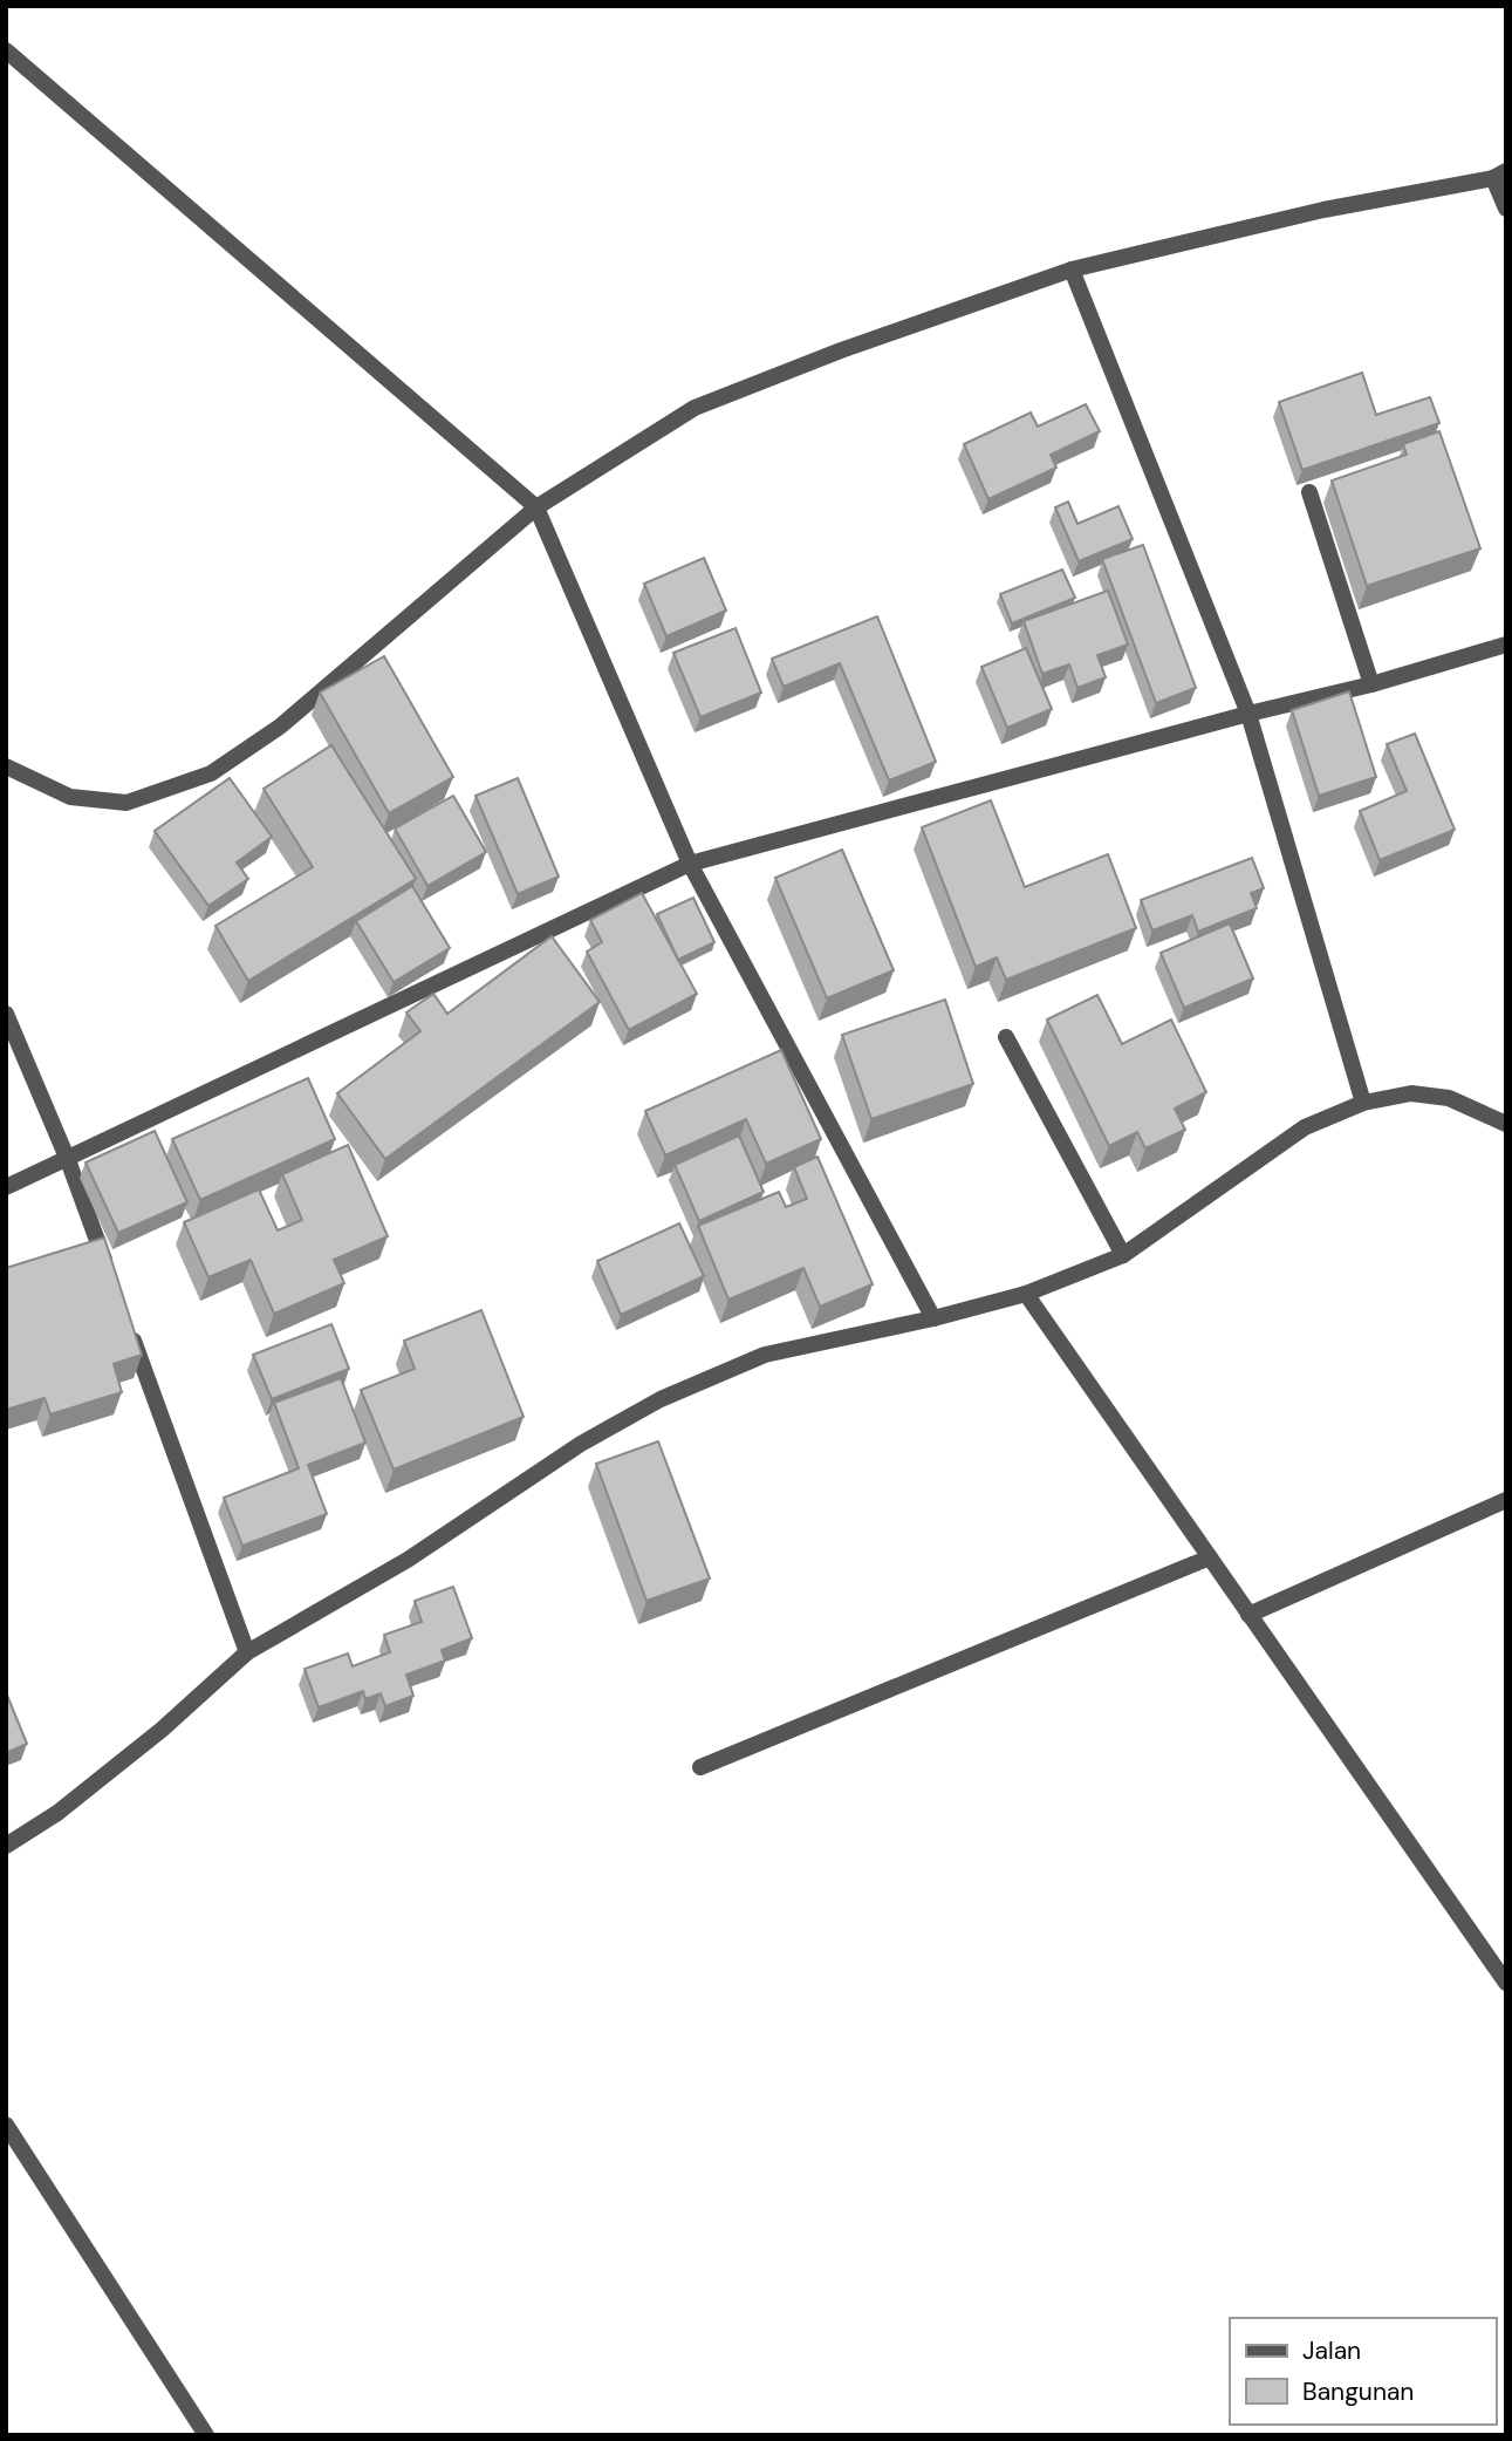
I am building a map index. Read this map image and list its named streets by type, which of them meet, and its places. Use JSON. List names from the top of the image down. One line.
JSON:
{"legend":["Jalan","Bangunan"]}
